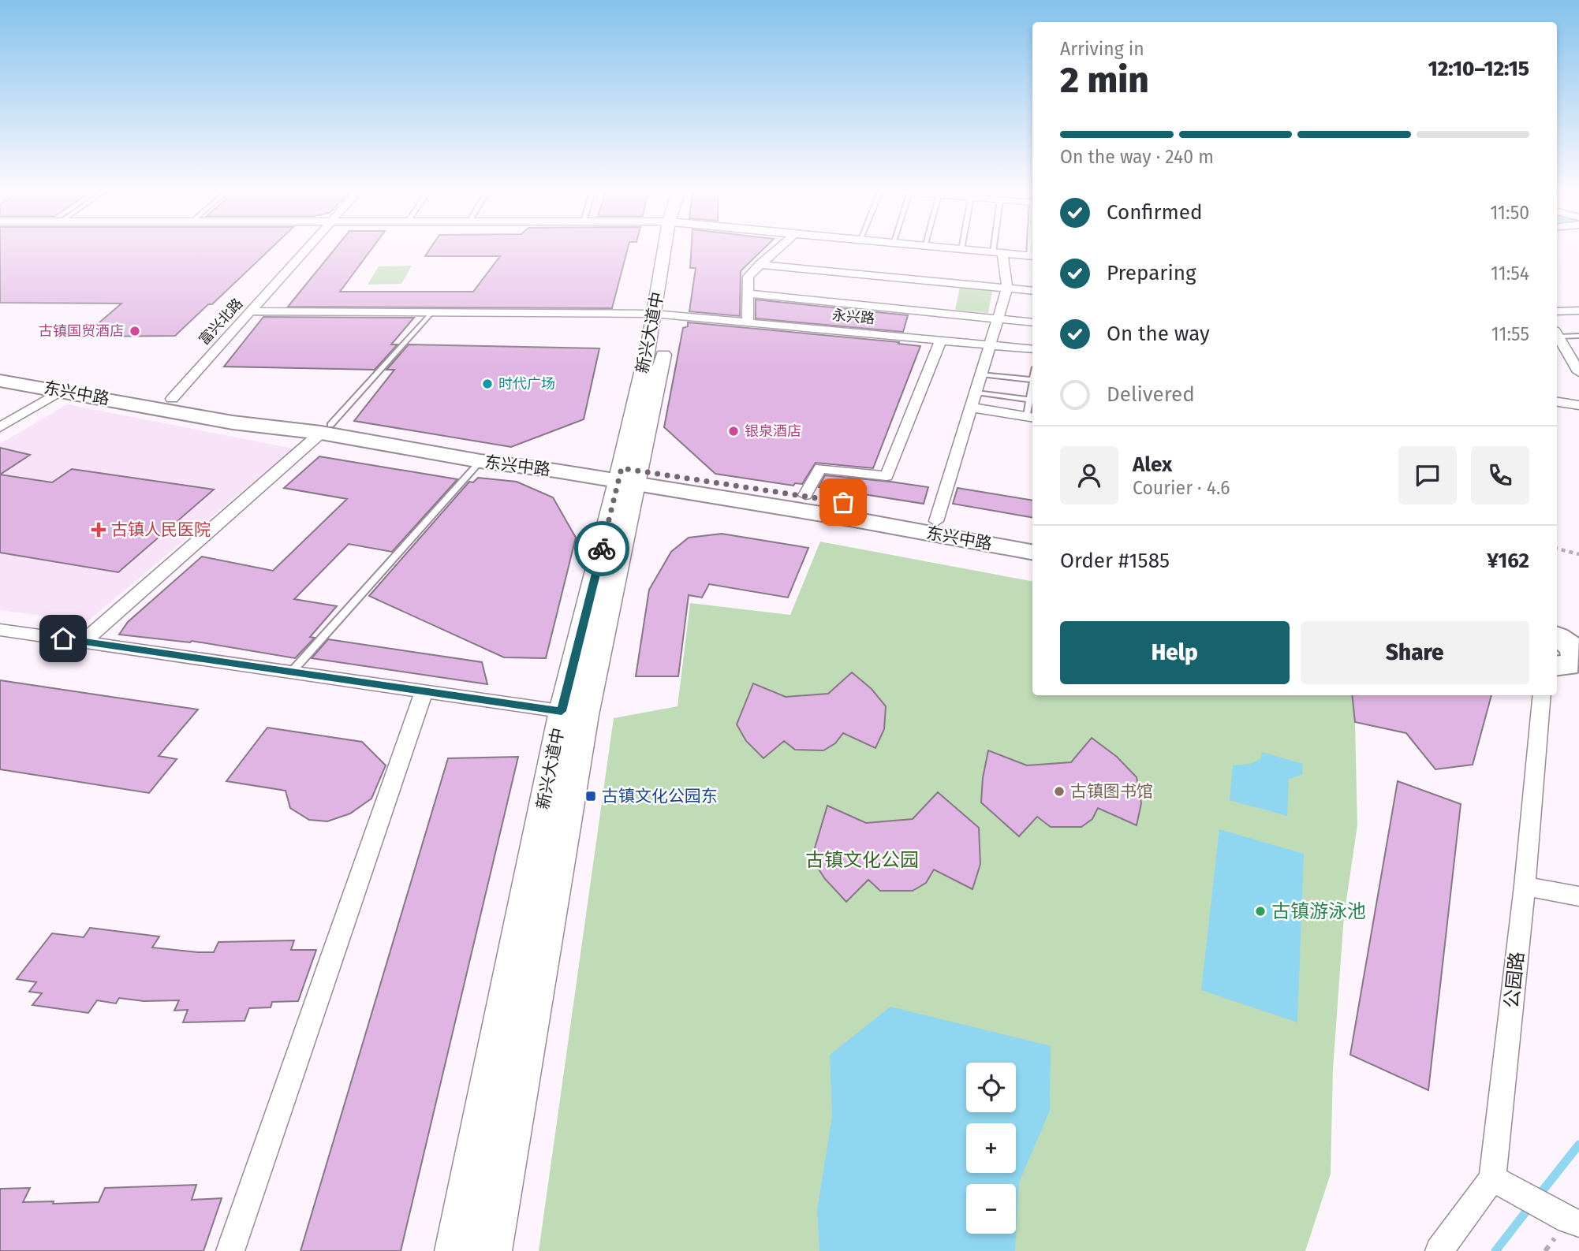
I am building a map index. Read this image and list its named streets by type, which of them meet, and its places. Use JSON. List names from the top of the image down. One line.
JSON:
{"streets":{"main road":["新兴大道中","东兴中路"],"street":["永兴路","富兴北路","公园路"]},"crossings":[["永兴路","富兴北路"],["永兴路","新兴大道中"],["富兴北路","东兴中路"],["新兴大道中","东兴中路"]],"parks":["古镇文化公园"],"places":{"other":["古镇国贸酒店","时代广场","银泉酒店","古镇图书馆","古镇游泳池"],"health":["古镇人民医院"],"transit":["古镇文化公园东"]},"page":{"heading":["2 min","Arriving in","12:10–12:15"],"panel":["Alex","Courier · 4.6","Order #1585","¥162"],"bar":"On the way · 240 m","list":[["Confirmed","11:50"],["Preparing","11:54"],["On the way","11:55"],"Delivered"],"buttons":["Help","Share"],"map_buttons":["+","−"]}}
